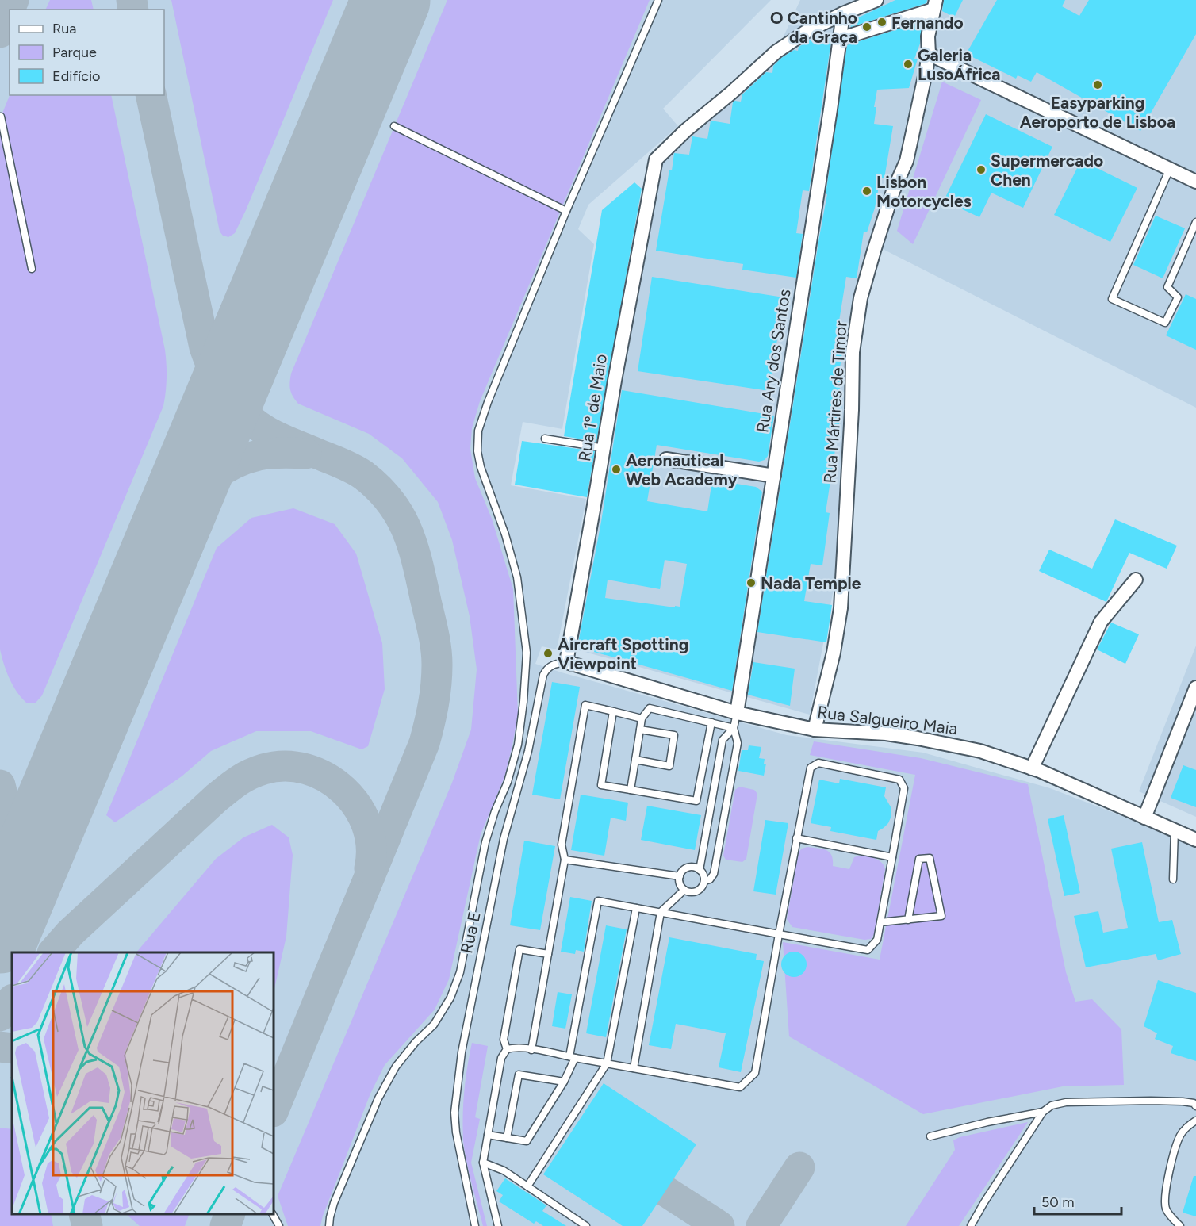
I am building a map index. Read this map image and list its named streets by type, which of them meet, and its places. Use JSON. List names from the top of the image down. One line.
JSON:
{"streets":{"street":["Rua Ary dos Santos","Rua Mártires de Timor","Rua 1º de Maio","Rua Salgueiro Maia"],"lane":["Rua E"]},"crossings":[["Rua Ary dos Santos","Rua 1º de Maio"],["Rua Ary dos Santos","Rua Salgueiro Maia"],["Rua Mártires de Timor","Rua Salgueiro Maia"],["Rua 1º de Maio","Rua Salgueiro Maia"],["Rua 1º de Maio","Rua E"],["Rua Salgueiro Maia","Rua E"]],"places":["Fernando","O Cantinho da Graça","Galeria LusoÁfrica","Easyparking Aeroporto de Lisboa","Supermercado Chen","Lisbon Motorcycles","Aeronautical Web Academy","Nada Temple","Aircraft Spotting Viewpoint"],"legend":["Rua","Parque","Edifício"],"scale_bar":"50 m"}
